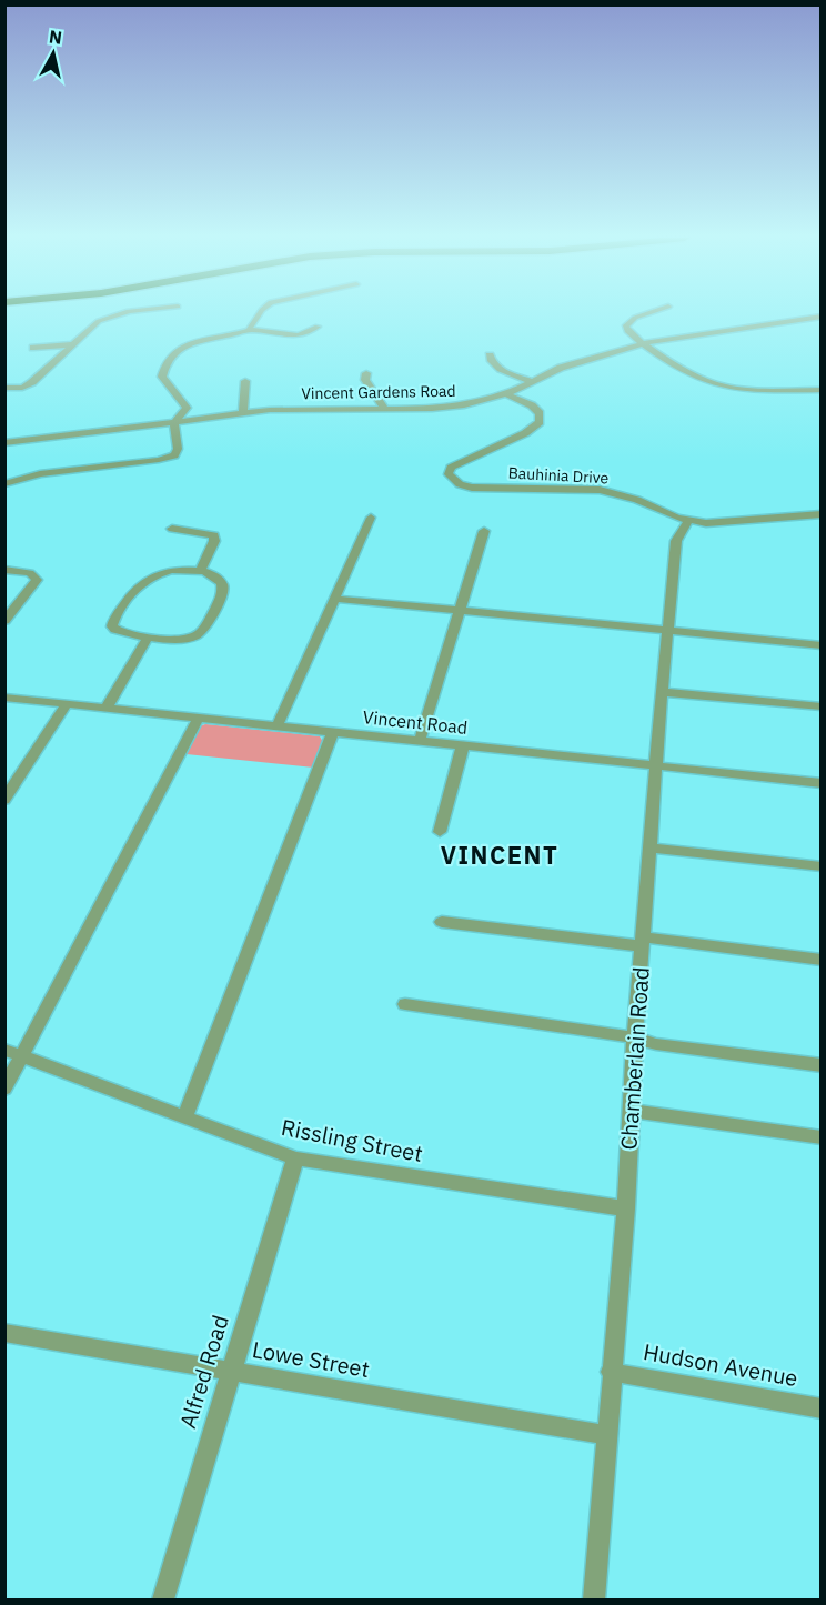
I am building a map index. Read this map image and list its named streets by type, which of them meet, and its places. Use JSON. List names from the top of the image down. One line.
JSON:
{"streets":{"street":["Vincent Gardens Road","Bauhinia Drive","Vincent Road","Chamberlain Road","Rissling Street","Lowe Street","Hudson Avenue","Alfred Road"]},"crossings":[["Vincent Gardens Road","Bauhinia Drive"],["Bauhinia Drive","Chamberlain Road"],["Vincent Road","Chamberlain Road"],["Chamberlain Road","Rissling Street"],["Chamberlain Road","Lowe Street"],["Chamberlain Road","Hudson Avenue"],["Rissling Street","Alfred Road"],["Lowe Street","Alfred Road"]],"districts":["VINCENT"],"north":"top"}
